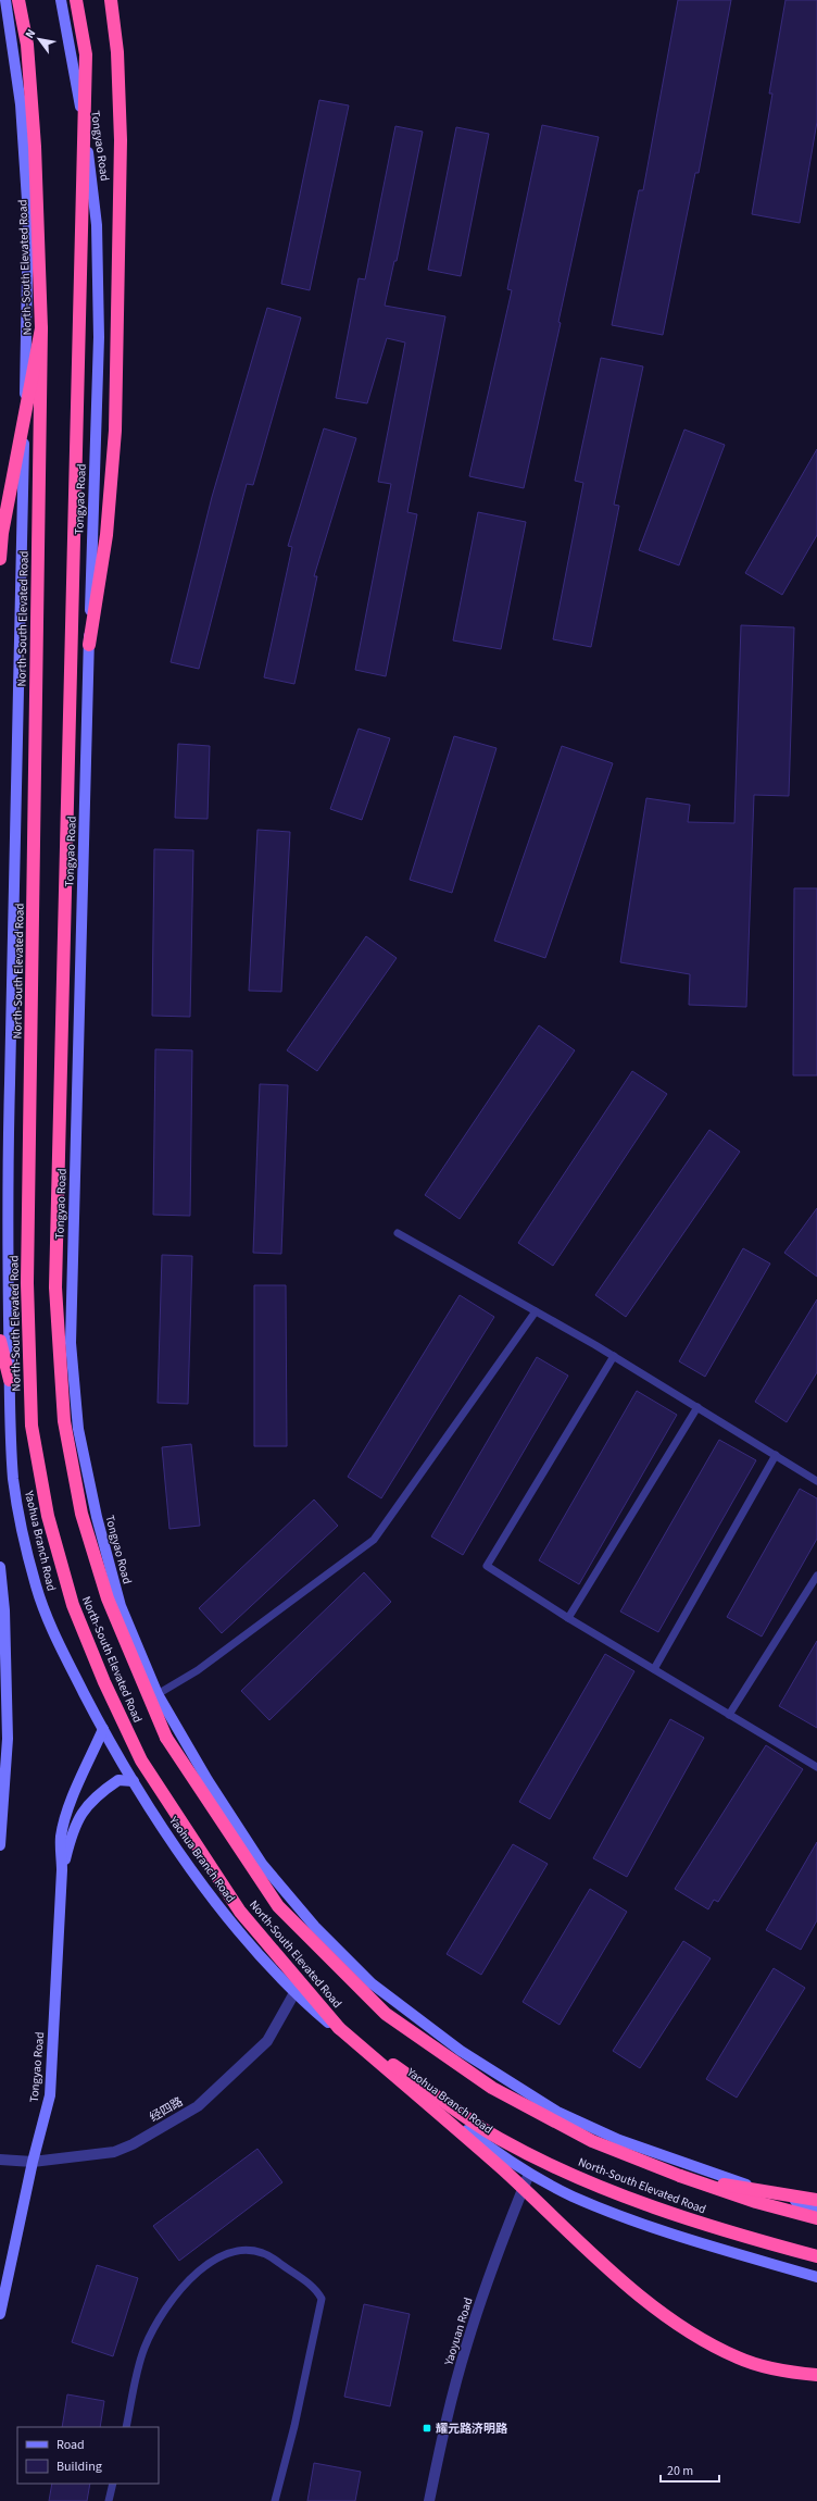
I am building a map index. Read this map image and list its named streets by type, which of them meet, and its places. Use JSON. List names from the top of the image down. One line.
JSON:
{"streets":{"highway":["North-South Elevated Road"],"street":["Tongyao Road","Yaohua Branch Road","经四路","Yaoyuan Road"]},"crossings":[["Tongyao Road","Yaohua Branch Road"],["Tongyao Road","经四路"],["Yaohua Branch Road","经四路"],["Yaohua Branch Road","Yaoyuan Road"]],"places":{"transit":["耀元路济明路"]},"legend":["Road","Building"],"scale_bar":"20 m","north":"top left"}
